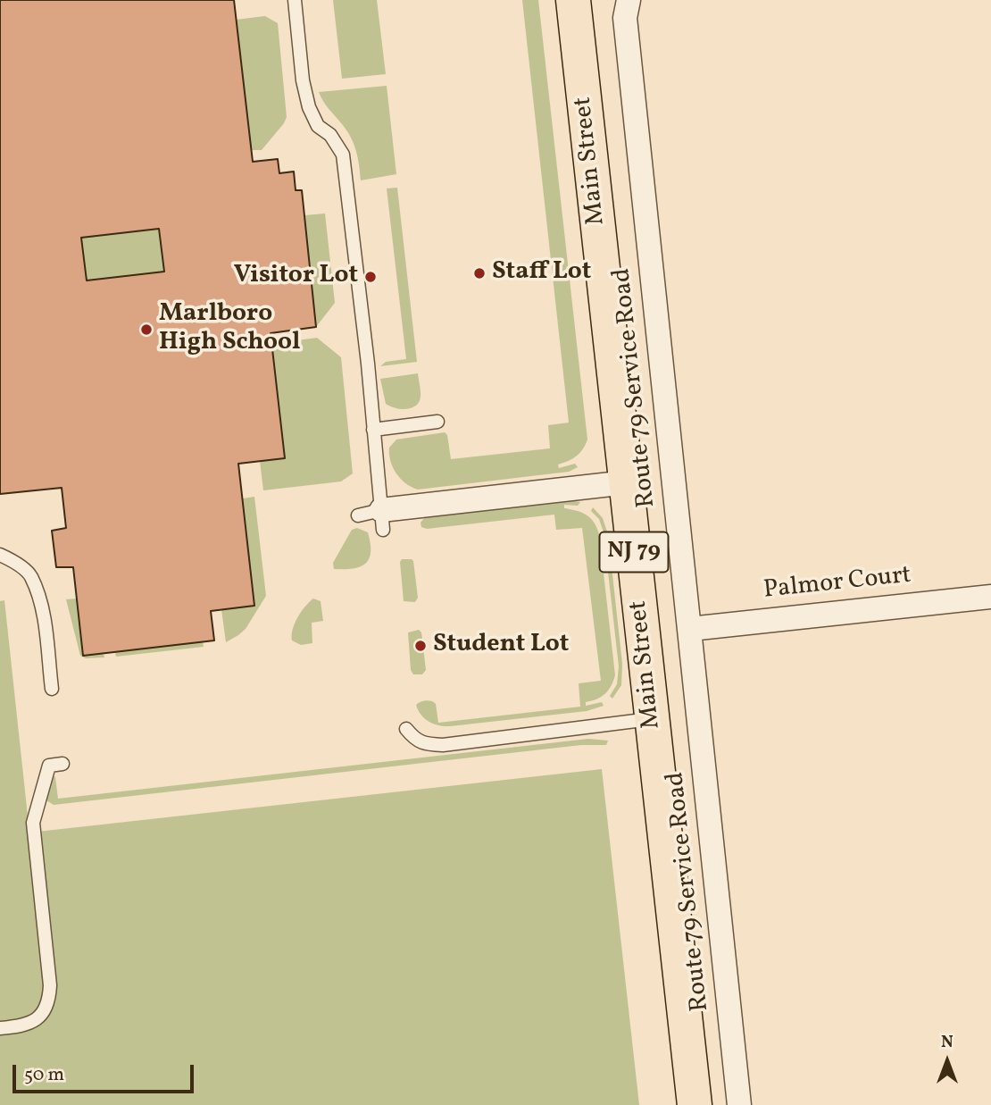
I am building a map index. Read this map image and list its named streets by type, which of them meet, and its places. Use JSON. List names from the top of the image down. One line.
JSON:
{"streets":{"main road":["Main Street","NJ 79"],"street":["Route 79 Service Road","Palmor Court"]},"crossings":[["Route 79 Service Road","Palmor Court"]],"places":["Staff Lot","Visitor Lot","Marlboro High School","Student Lot"],"scale_bar":"50 m","north":"top"}
